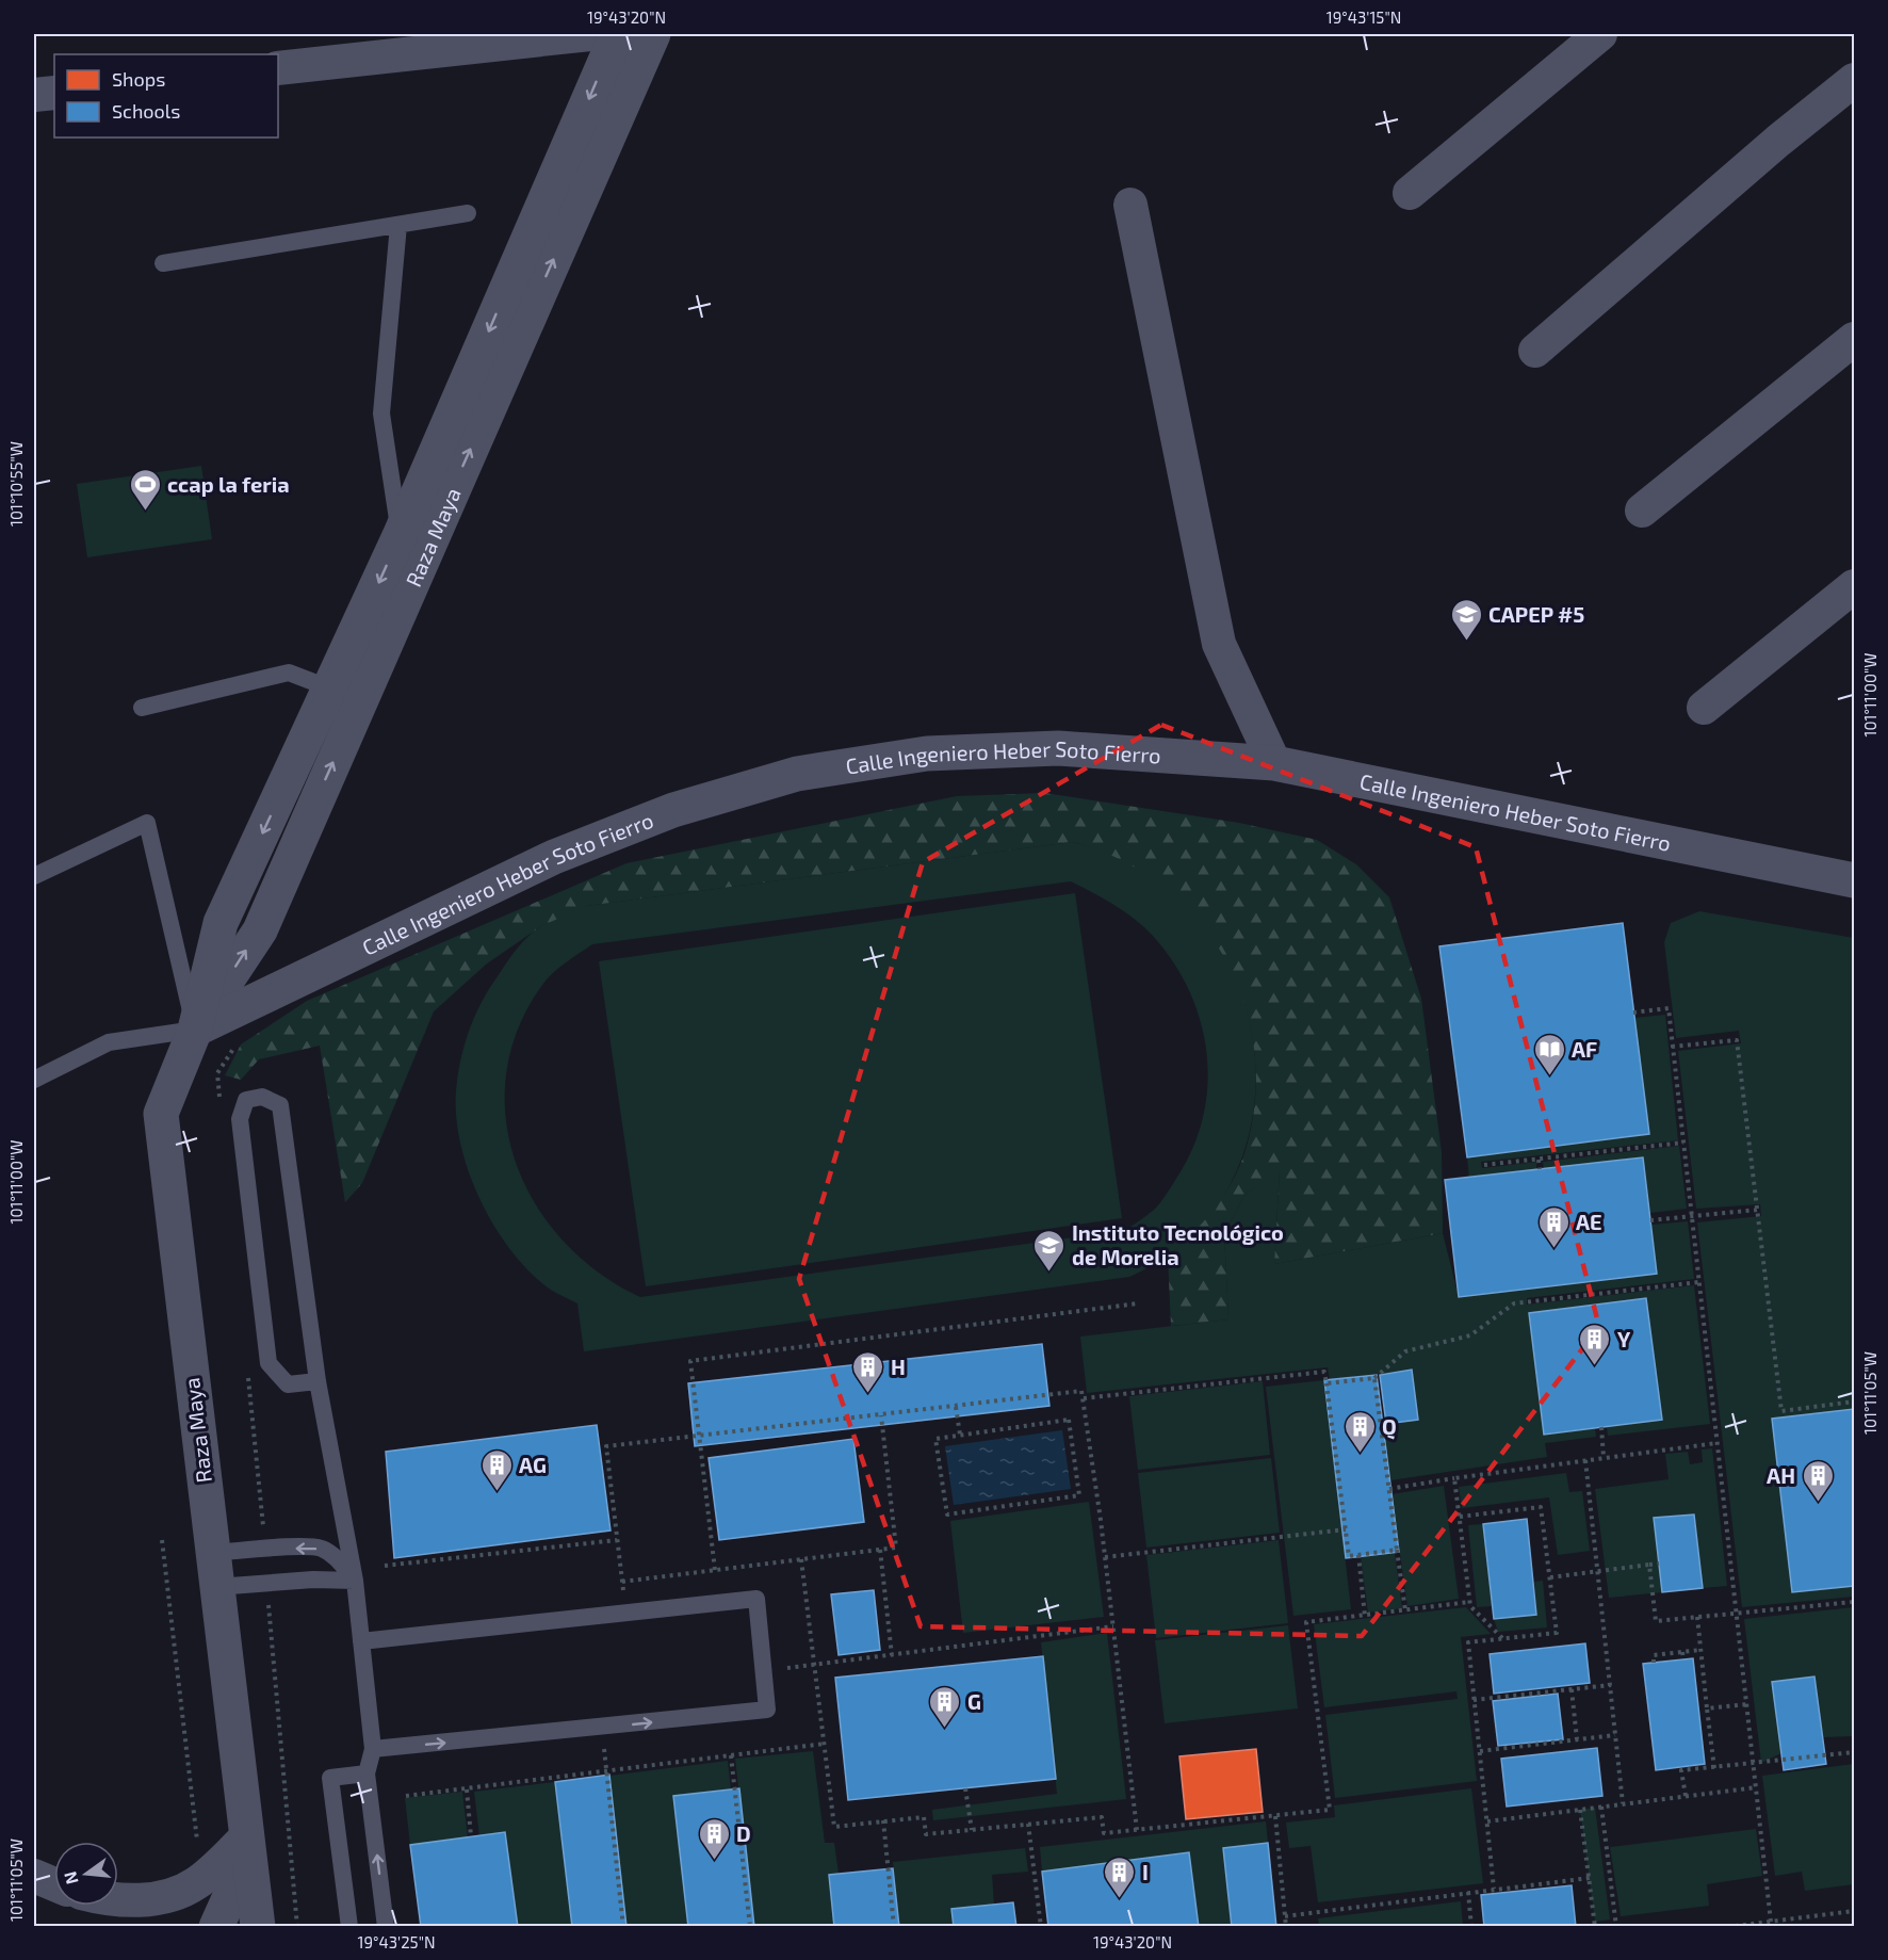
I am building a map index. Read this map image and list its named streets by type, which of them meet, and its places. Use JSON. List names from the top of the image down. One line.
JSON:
{"streets":{"street":["Raza Maya","Calle Ingeniero Heber Soto Fierro"]},"crossings":[["Raza Maya","Calle Ingeniero Heber Soto Fierro"]],"places":{"sports":["ccap la feria"],"school or university":["CAPEP #5","Instituto Tecnológico de Morelia"],"library":["AF"],"building":["AE","Y","H","Q","AG","AH","G","D","I"]},"legend":["Shops","Schools"],"north":"left","coordinates":["19°43'20\"N","19°43'15\"N","101°10'55\"W","101°11'00\"W","101°11'05\"W","19°43'25\"N"]}
